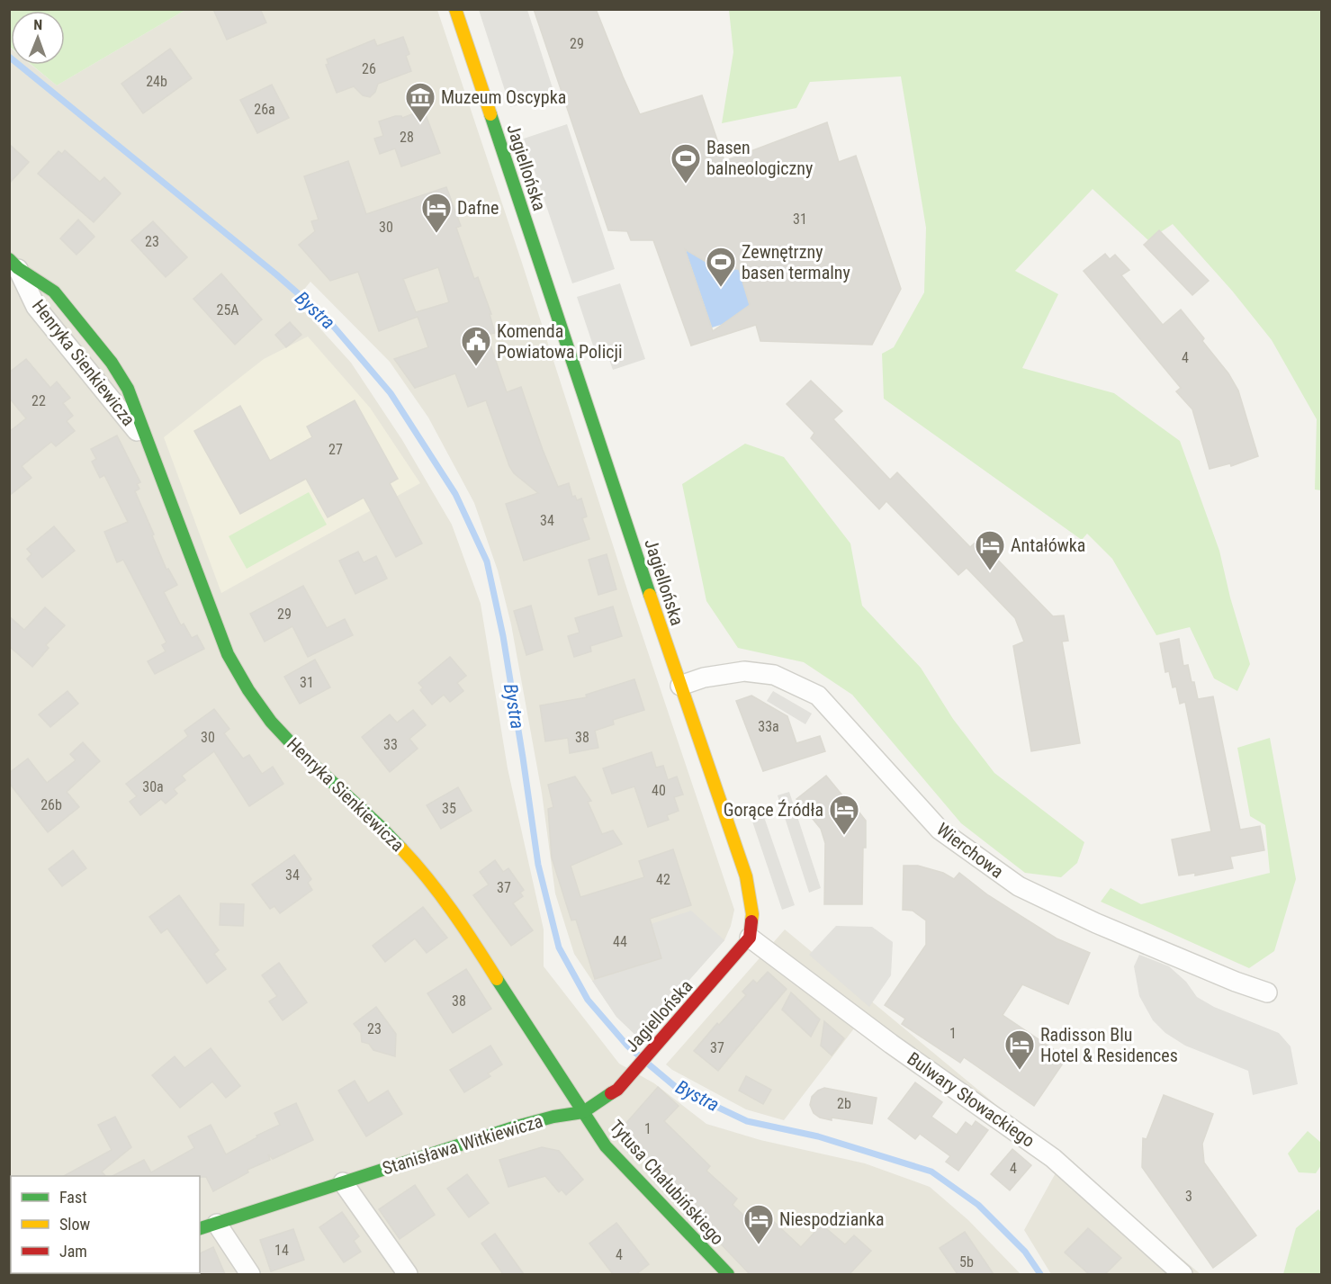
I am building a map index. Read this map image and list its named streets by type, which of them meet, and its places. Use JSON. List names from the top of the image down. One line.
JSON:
{"streets":{"street":["Jagiellońska","Henryka Sienkiewicza","Wierchowa","Bulwary Słowackiego","Stanisława Witkiewicza","Tytusa Chałubińskiego"]},"crossings":[["Jagiellońska","Henryka Sienkiewicza"],["Jagiellońska","Wierchowa"],["Jagiellońska","Bulwary Słowackiego"],["Jagiellońska","Stanisława Witkiewicza"],["Jagiellońska","Tytusa Chałubińskiego"],["Henryka Sienkiewicza","Stanisława Witkiewicza"],["Henryka Sienkiewicza","Tytusa Chałubińskiego"],["Stanisława Witkiewicza","Tytusa Chałubińskiego"]],"water":["Bystra"],"places":{"museum":["Muzeum Oscypka"],"sports":["Basen balneologiczny","Zewnętrzny basen termalny"],"hotel":["Dafne","Antałówka","Gorące Źródła","Radisson Blu Hotel & Residences","Niespodzianka"],"public building":["Komenda Powiatowa Policji"]},"house_numbers":["29","26","24b","26a","28","31","30","23","25A","4","22","27","34","29","31","33a","30","38","33","30a","40","26b","35","34","42","37","44","38","23","1","37","2b","1","4","3","14","4","5b"],"legend":["Fast","Slow","Jam"],"north":"top"}
